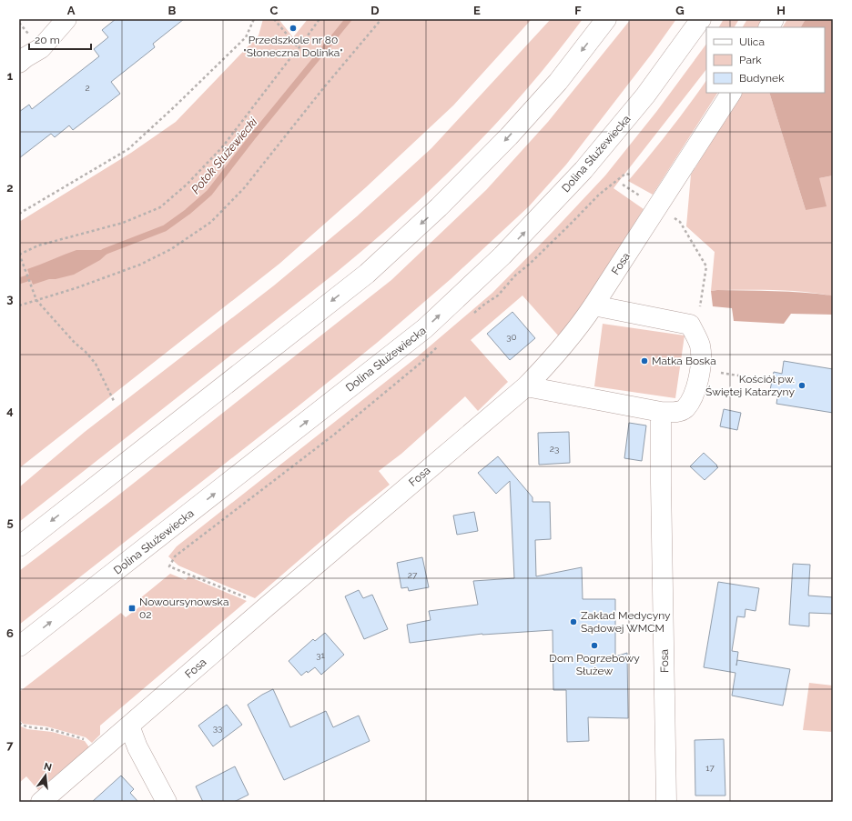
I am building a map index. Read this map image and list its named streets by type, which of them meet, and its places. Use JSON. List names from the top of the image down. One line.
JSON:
{"streets":{"street":["Dolina Służewiecka","Fosa"]},"water":["Potok Służewiecki"],"places":{"other":["Przedszkole nr 80 \"Słoneczna Dolinka\"","Matka Boska","Kościół pw. Świętej Katarzyny","Zakład Medycyny Sądowej WMCM","Dom Pogrzebowy Służew"],"transit":["Nowoursynowska 02"]},"house_numbers":["2","30","23","27","31","33","17"],"legend":["Ulica","Park","Budynek"],"scale_bar":"20 m","north":"top","grid":{"columns":["A","B","C","D","E","F","G","H"],"rows":["1","2","3","4","5","6","7"]}}
